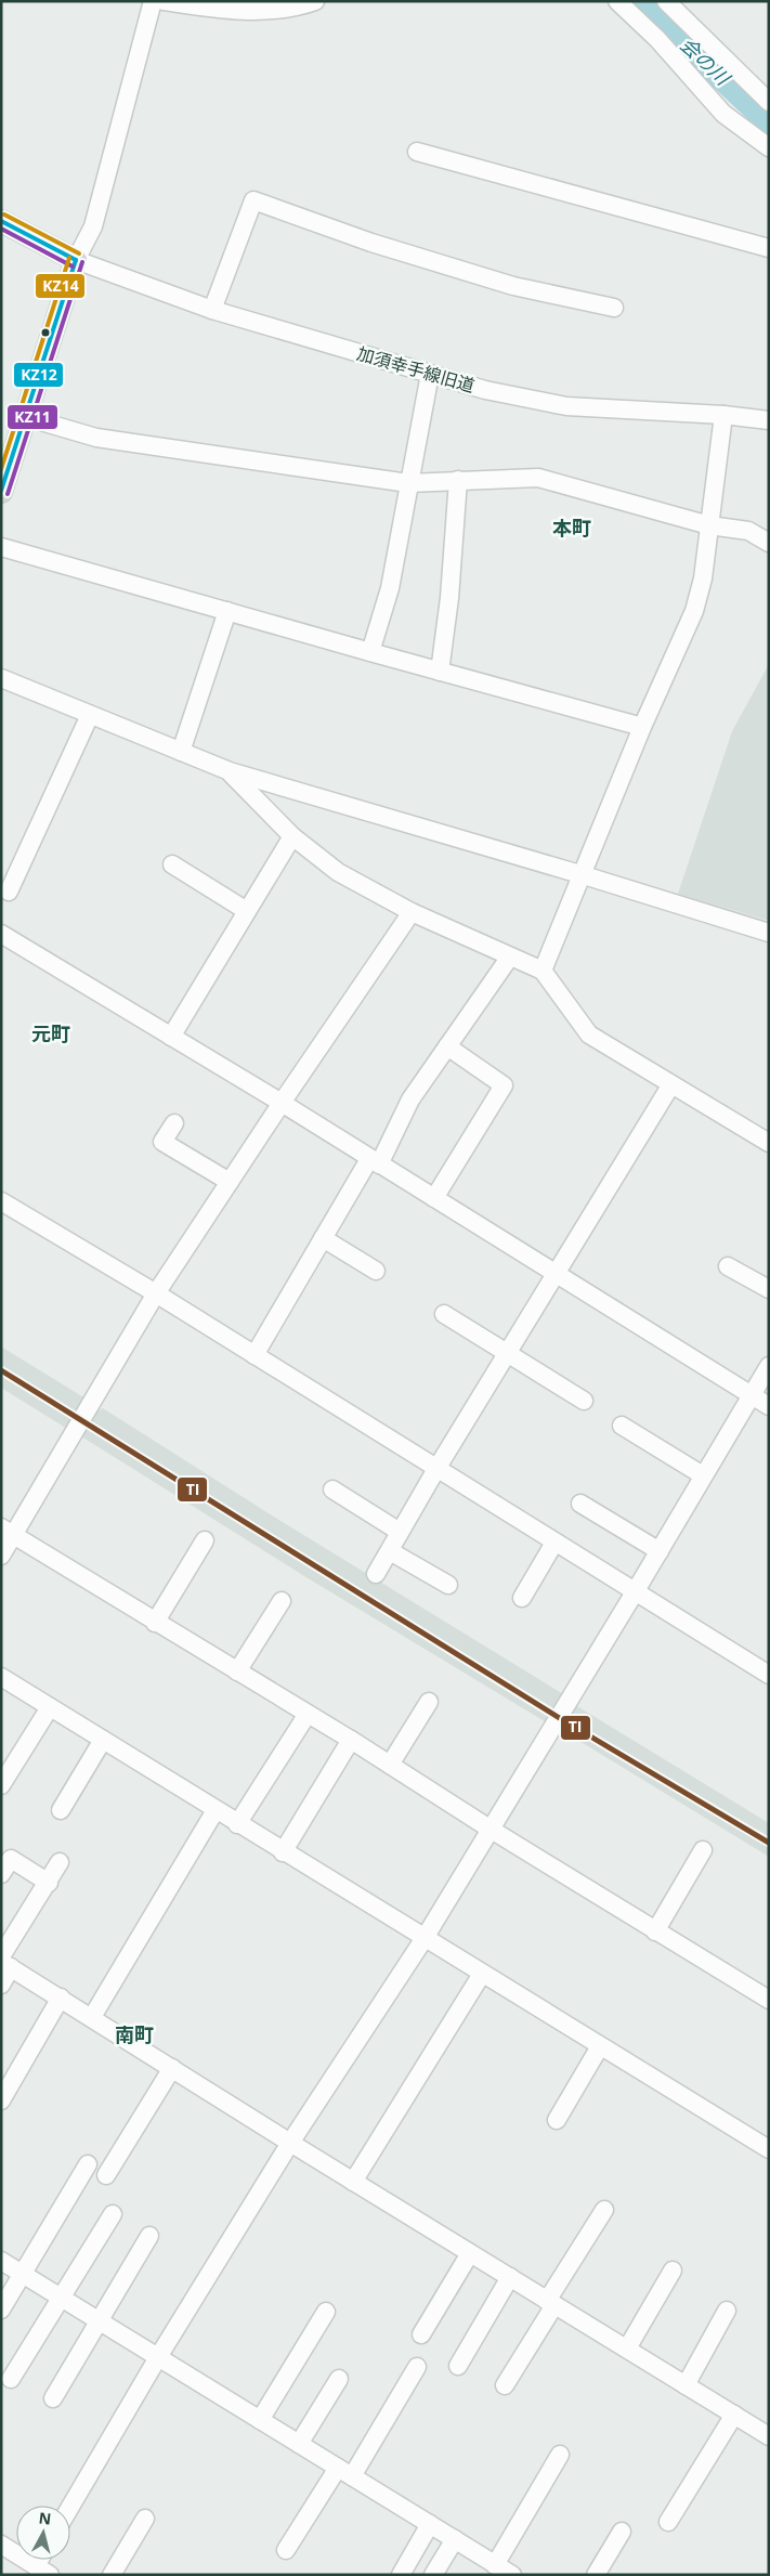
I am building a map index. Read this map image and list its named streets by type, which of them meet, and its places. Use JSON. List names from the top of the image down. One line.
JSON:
{"streets":{"street":["加須幸手線旧道"]},"districts":["本町","元町","南町"],"water":["会の川"],"lines":["transit line KZ14","transit line KZ12","transit line KZ11","transit line TI"],"north":"top"}
